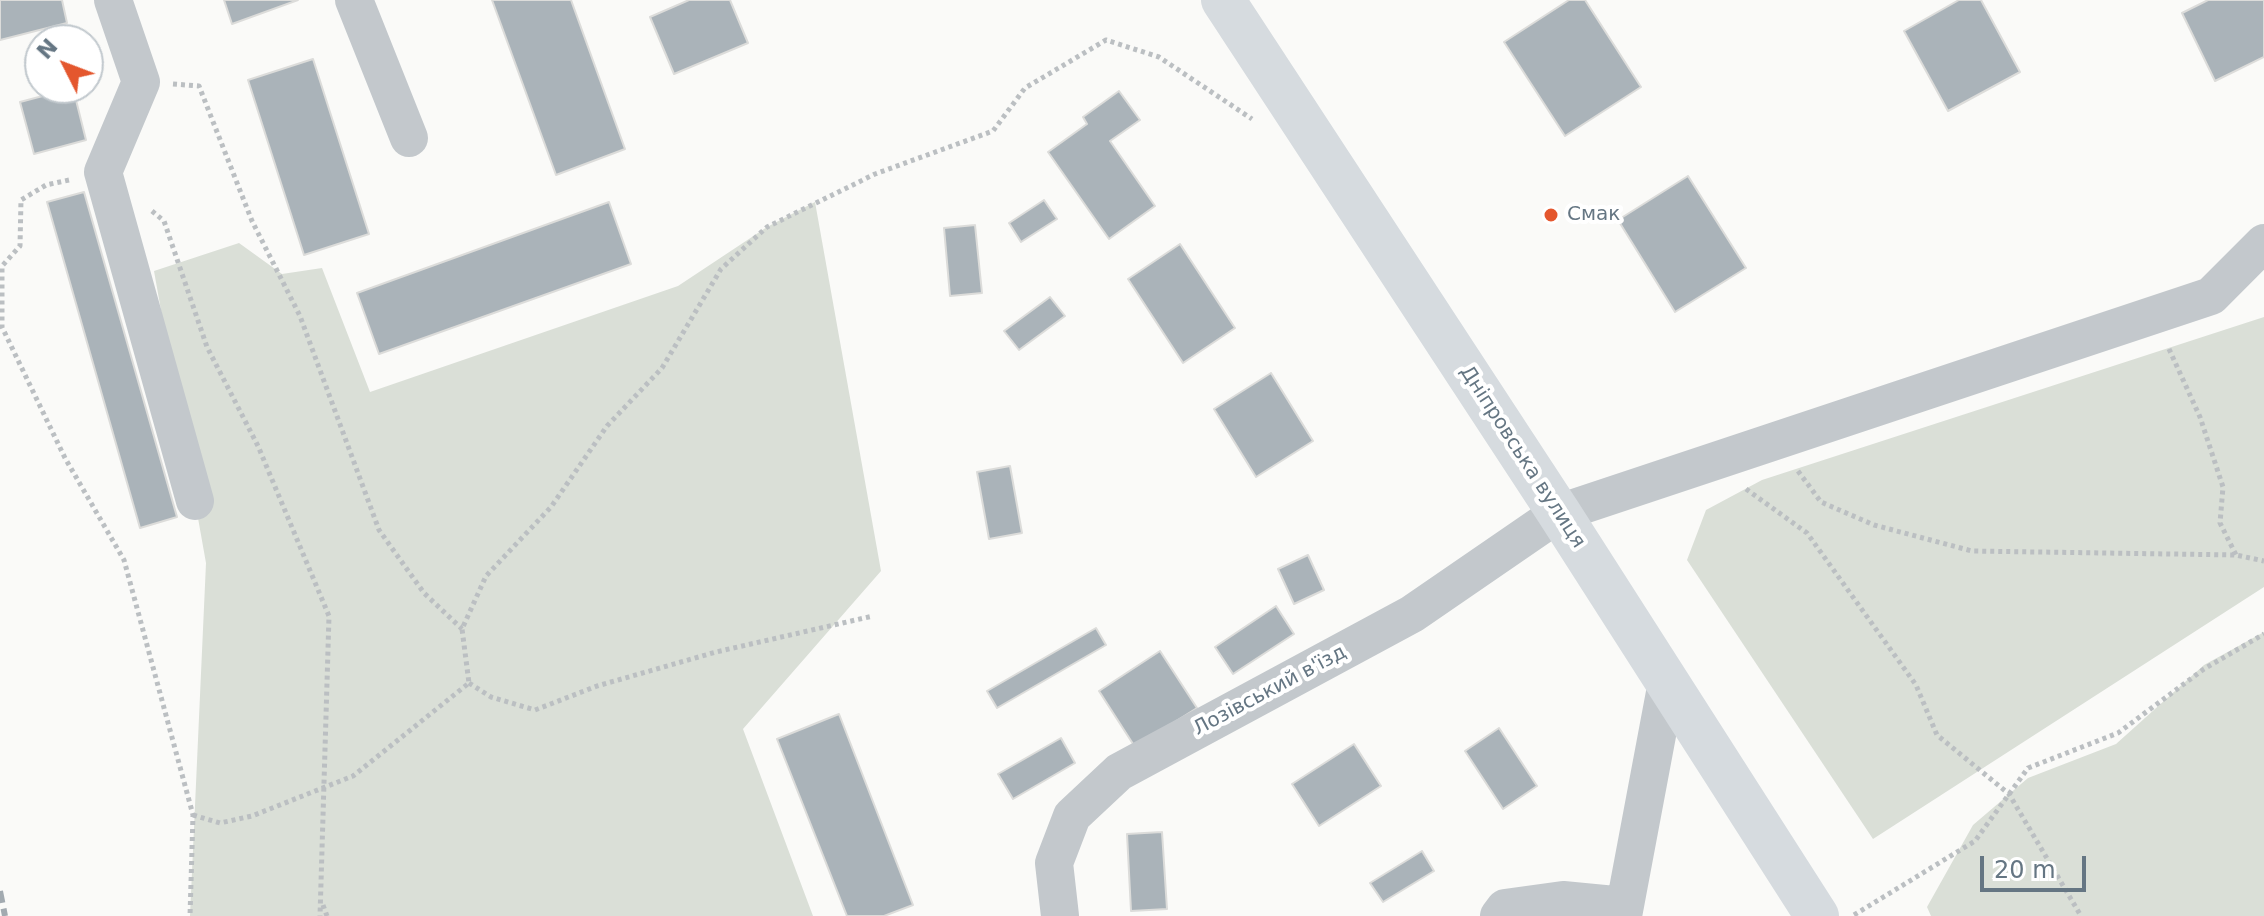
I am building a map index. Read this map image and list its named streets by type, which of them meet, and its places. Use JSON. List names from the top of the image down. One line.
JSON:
{"streets":{"highway":["Дніпровська вулиця"],"street":["Лозівський в'їзд"]},"crossings":[["Дніпровська вулиця","Лозівський в'їзд"]],"places":["Смак"],"scale_bar":"20 m","north":"top left"}
